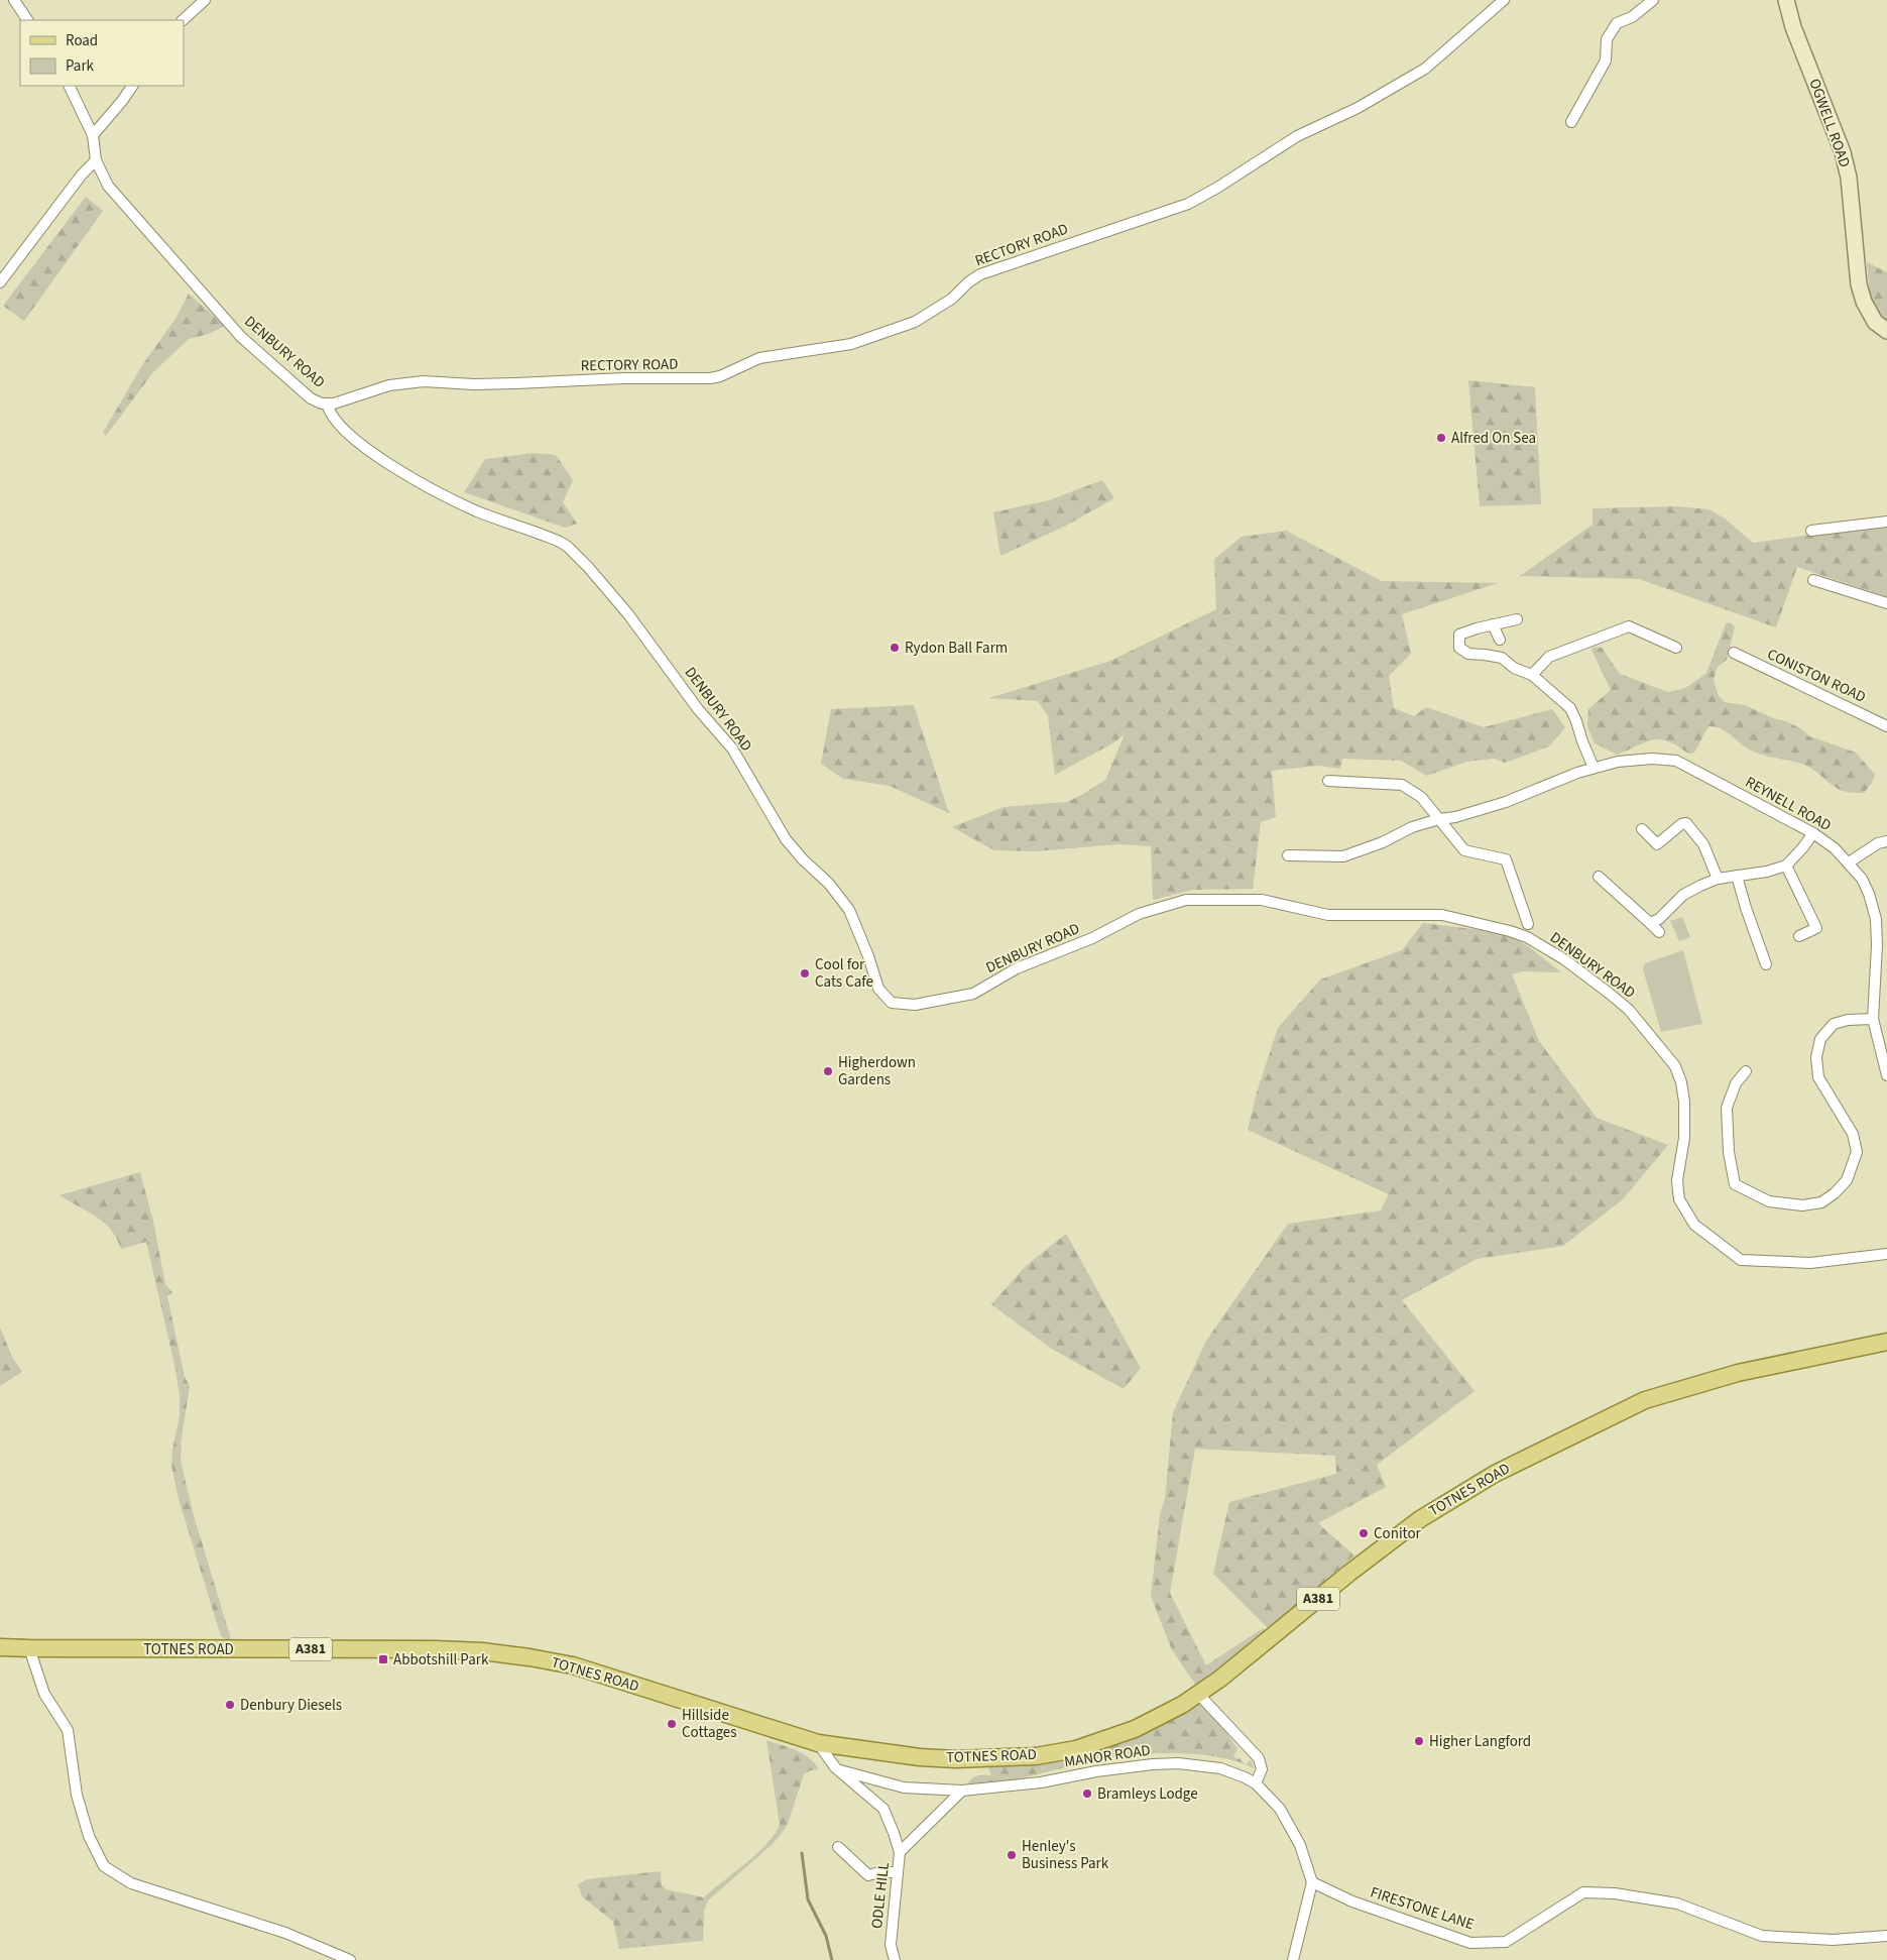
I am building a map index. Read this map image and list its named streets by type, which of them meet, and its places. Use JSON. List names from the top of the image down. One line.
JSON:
{"streets":{"main road":["TOTNES ROAD","A381"],"street":["OGWELL ROAD","RECTORY ROAD","DENBURY ROAD","CONISTON ROAD","REYNELL ROAD","MANOR ROAD","ODLE HILL","FIRESTONE LANE"]},"crossings":[["RECTORY ROAD","DENBURY ROAD"],["TOTNES ROAD","ODLE HILL"],["MANOR ROAD","ODLE HILL"]],"places":{"other":["Alfred On Sea","Rydon Ball Farm","Cool for Cats Cafe","Higherdown Gardens","Conitor","Denbury Diesels","Hillside Cottages","Higher Langford","Bramleys Lodge","Henley's Business Park"],"transit":["Abbotshill Park"]},"legend":["Road","Park"]}
